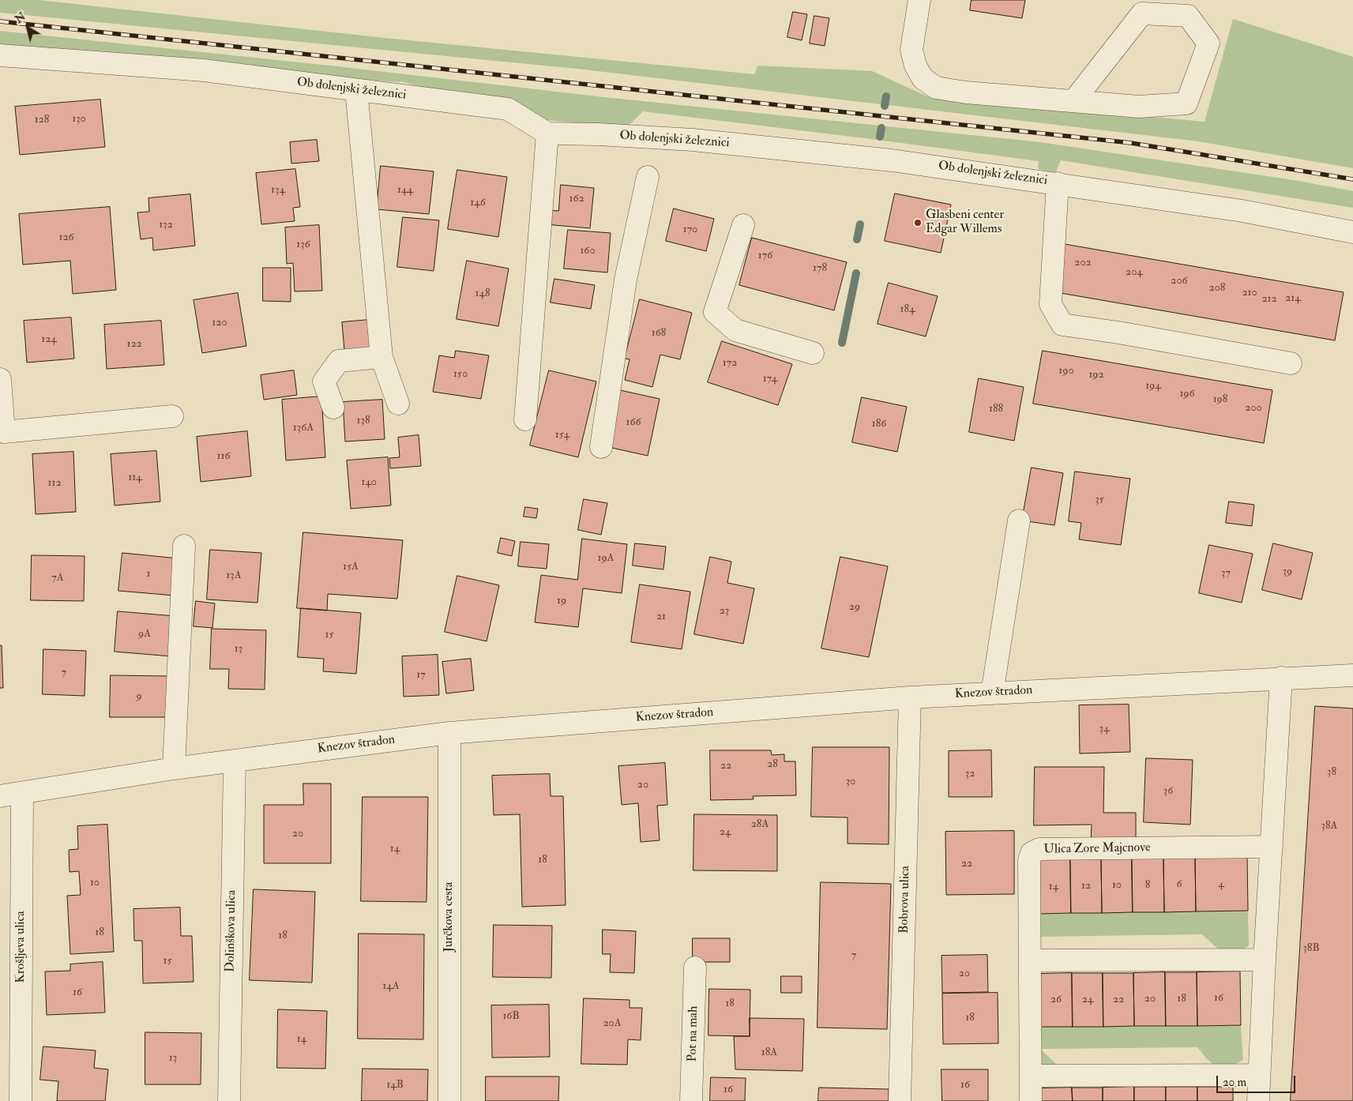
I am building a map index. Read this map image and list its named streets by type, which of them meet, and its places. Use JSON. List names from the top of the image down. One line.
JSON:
{"streets":{"street":["Ob dolenjski železnici","Knezov štradon","Ulica Zore Majcnove","Bobrova ulica","Jurčkova cesta","Dolinškova ulica","Krošljeva ulica","Pot na mah"]},"crossings":[["Knezov štradon","Bobrova ulica"],["Knezov štradon","Jurčkova cesta"],["Knezov štradon","Dolinškova ulica"],["Knezov štradon","Krošljeva ulica"]],"places":["Glasbeni center Edgar Willems"],"house_numbers":["130","128","134","144","162","146","132","170","126","136","160","176","202","178","204","206","208","210","148","214","212","184","120","168","124","122","172","190","150","192","174","194","196","198","200","188","138","166","186","136A","154","116","114","140","112","35","19A","15A","39","37","1","13A","7A","19","29","23","21","9A","15","13","7","17","9","34","28","22","38","32","30","20","36","28A","38A","24","20","14","18","22","10","6","4","10","8","12","14","18","18","38B","7","15","20","14A","16","16","20","18","26","24","22","18","16B","18","20A","14","18A","13","14B","16","16"],"scale_bar":"20 m","north":"top left"}
